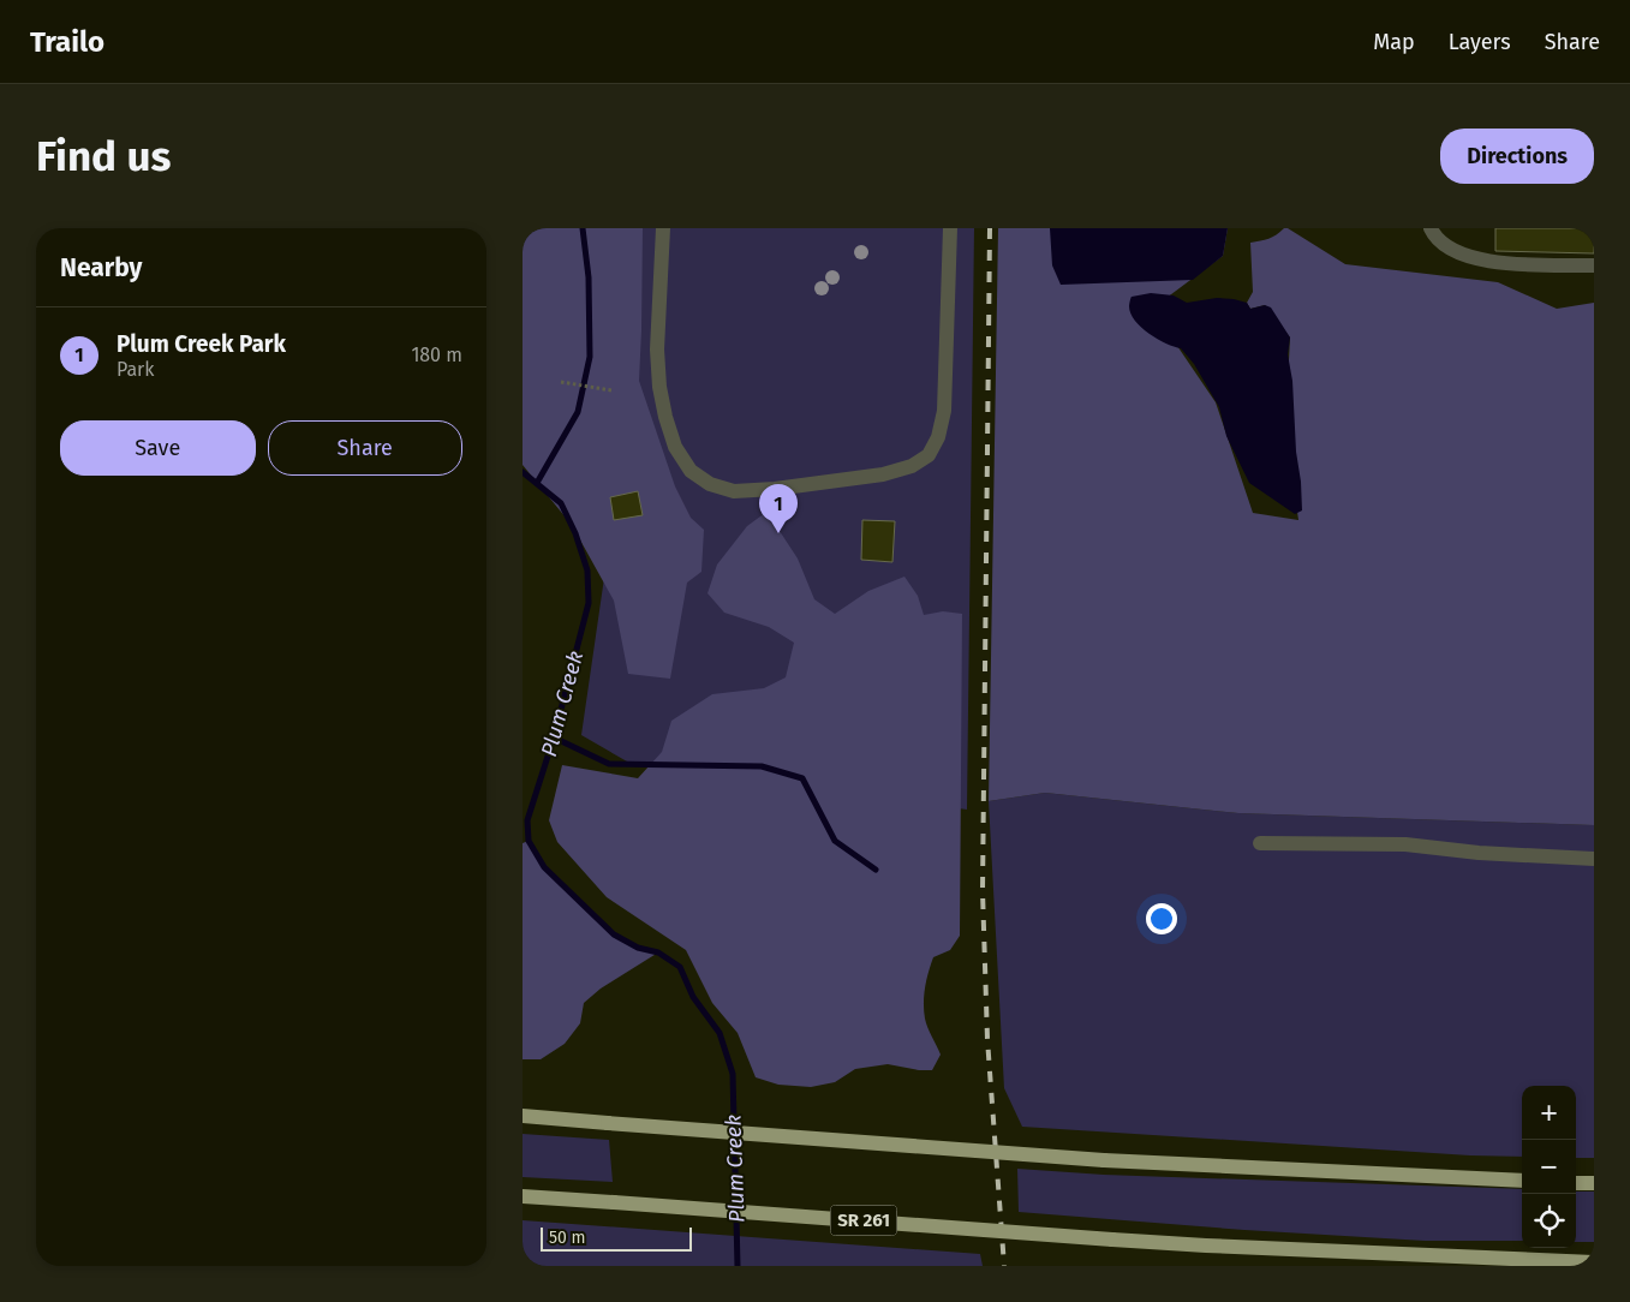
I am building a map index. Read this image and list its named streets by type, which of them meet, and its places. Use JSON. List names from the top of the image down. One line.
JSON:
{"streets":{"main road":["SR 261"]},"water":["Plum Creek"],"scale_bar":"50 m","page":{"header":"Trailo","nav":["Map","Layers","Share"],"buttons":["Directions",["Save","Share"]],"title":"Find us","heading":"Nearby","list":[{"mark":"1","name":"Plum Creek Park","note":"Park","value":"180 m"}],"pins":"1","map_buttons":["+","−"],"scale":"50 m"}}
